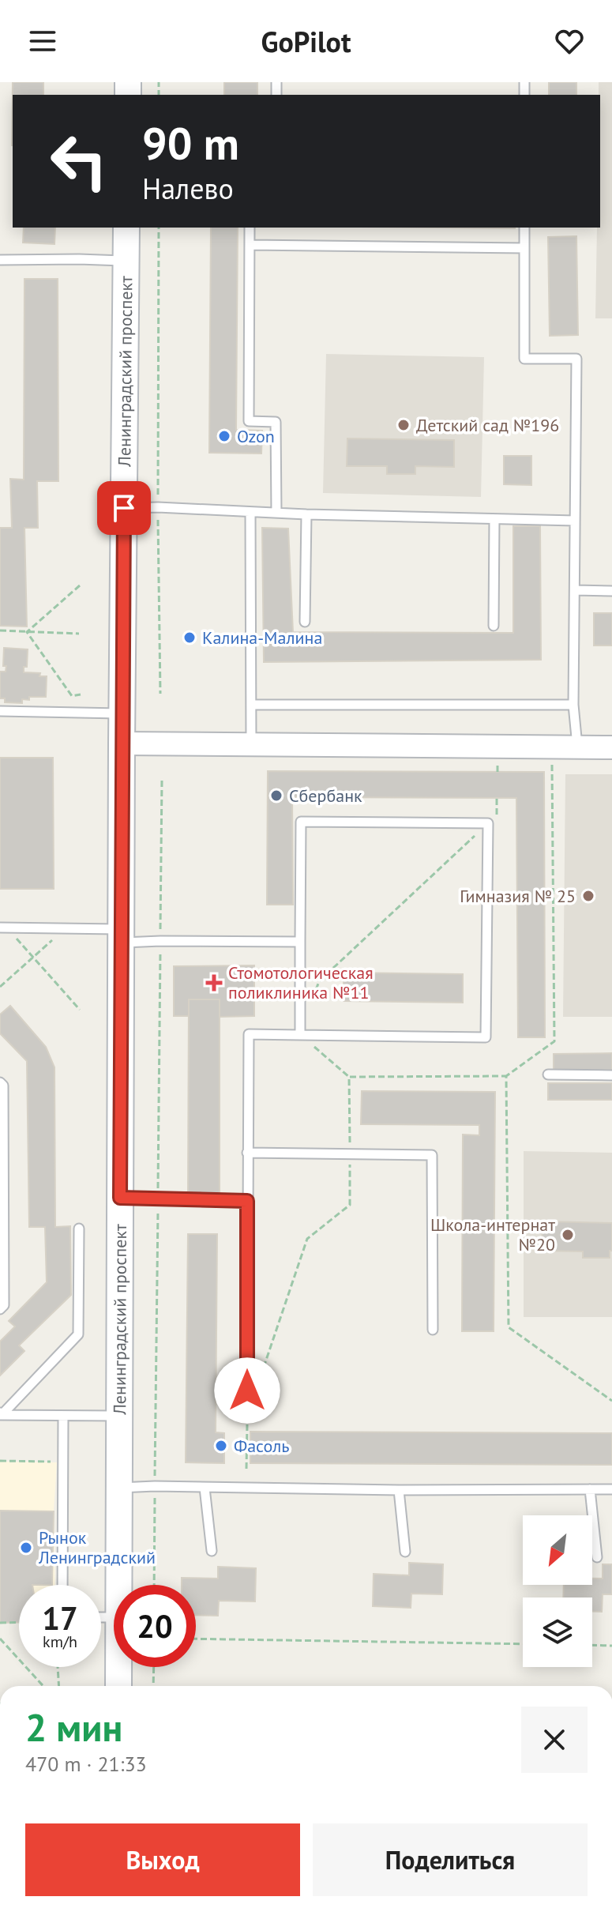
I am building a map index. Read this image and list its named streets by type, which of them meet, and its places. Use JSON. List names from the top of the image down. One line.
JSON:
{"streets":{"main road":["Ленинградский проспект"]},"places":{"other":["Детский сад №196","Ozon","Калина-Малина","Сбербанк","Гимназия № 25","Школа-интернат №20","Фасоль","Рынок Ленинградский"],"health":["Стомотологическая поликлиника №11"]},"north":"bottom left","page":{"header":"GoPilot","turn":["90 m","Налево"],"speed":"17 km/h","limit":"20","heading":["2 мин","470 m · 21:33"],"buttons":["Выход","Поделиться"]}}
